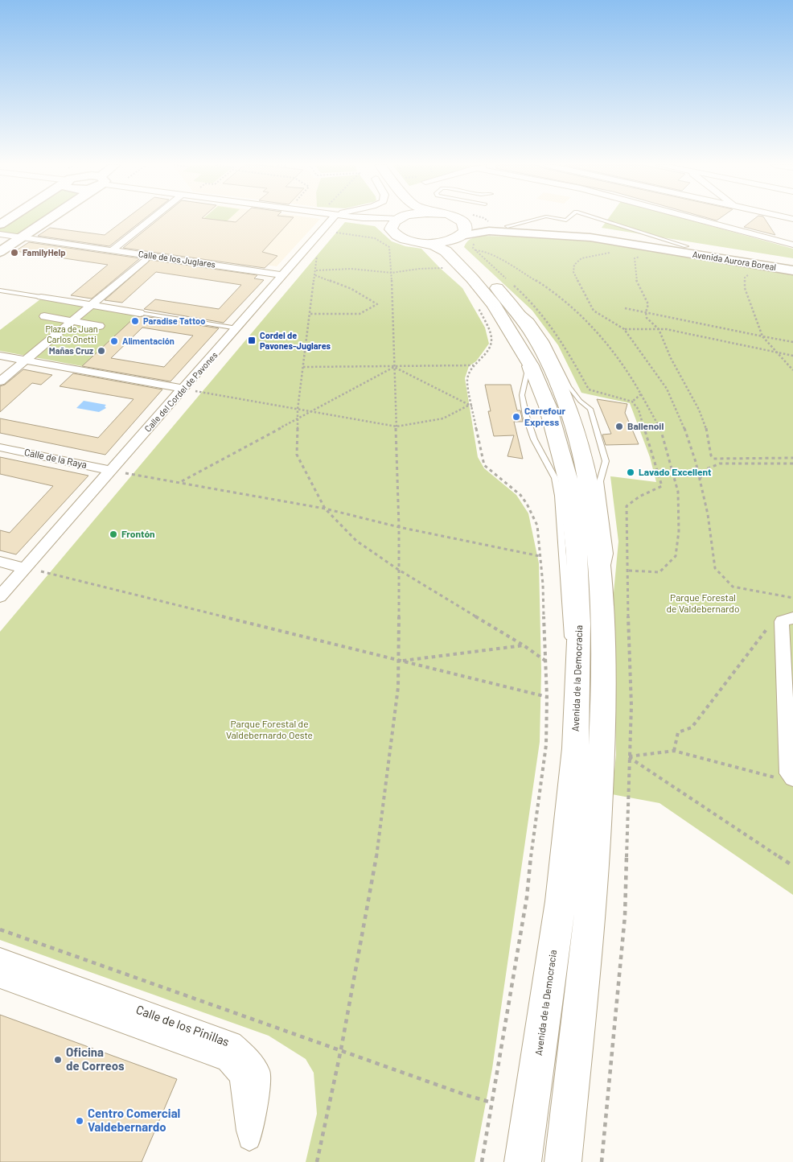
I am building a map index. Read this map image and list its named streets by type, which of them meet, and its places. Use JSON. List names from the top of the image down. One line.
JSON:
{"streets":{"main road":["Avenida Aurora Boreal","Avenida de la Democracia"],"street":["Calle de los Juglares","Calle del Cordel de Pavones","Calle de la Raya","Calle de los Pinillas"]},"crossings":[["Calle de los Juglares","Calle del Cordel de Pavones"],["Avenida Aurora Boreal","Avenida de la Democracia"],["Calle del Cordel de Pavones","Calle de la Raya"]],"parks":["Plaza de Juan Carlos Onetti","Parque Forestal de Valdebernardo","Parque Forestal de Valdebernardo Oeste"],"places":{"other":["FamilyHelp","Paradise Tattoo","Alimentación","Mañas Cruz","Carrefour Express","Ballenoil","Lavado Excellent","Frontón","Oficina de Correos","Centro Comercial Valdebernardo"],"transit":["Cordel de Pavones-Juglares"]}}
